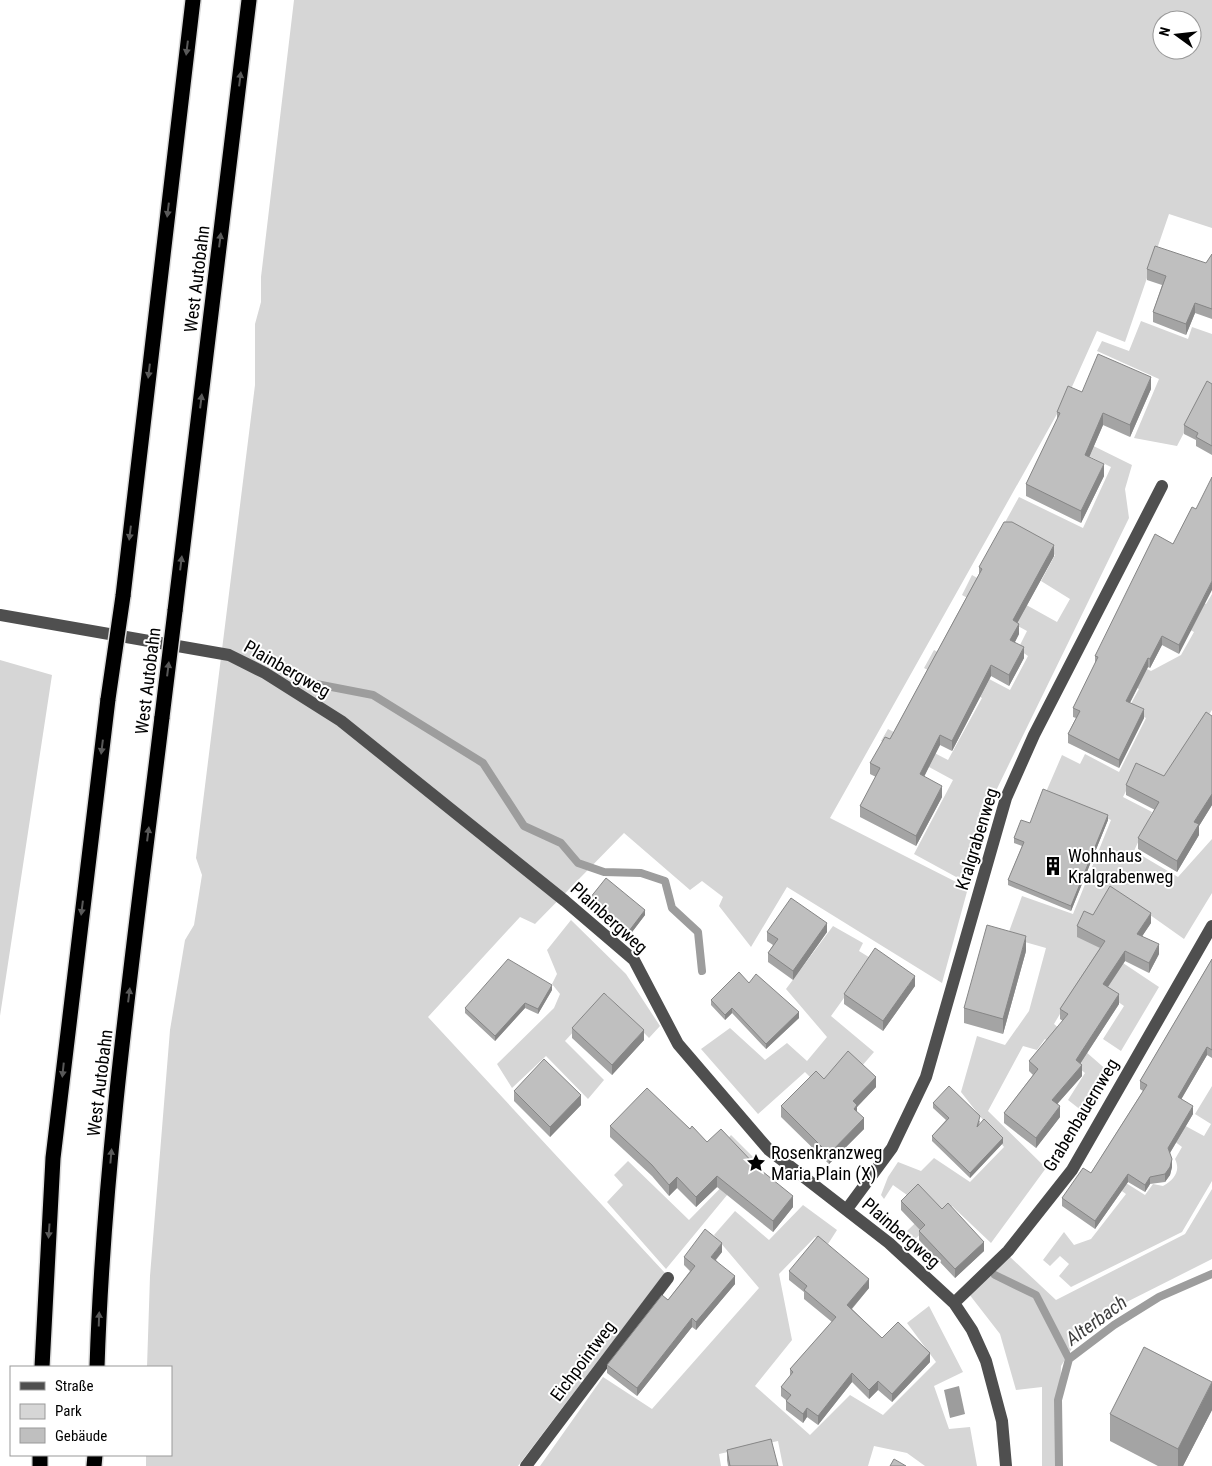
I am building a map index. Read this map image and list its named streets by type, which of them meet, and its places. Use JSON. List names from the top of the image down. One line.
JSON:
{"streets":{"highway":["West Autobahn"],"street":["Plainbergweg","Kralgrabenweg","Grabenbauernweg","Eichpointweg"]},"crossings":[["Plainbergweg","Kralgrabenweg"],["Plainbergweg","Grabenbauernweg"]],"water":["Alterbach"],"places":{"building":["Wohnhaus Kralgrabenweg"],"place":["Rosenkranzweg Maria Plain (X)"]},"legend":["Straße","Park","Gebäude"],"north":"left"}
